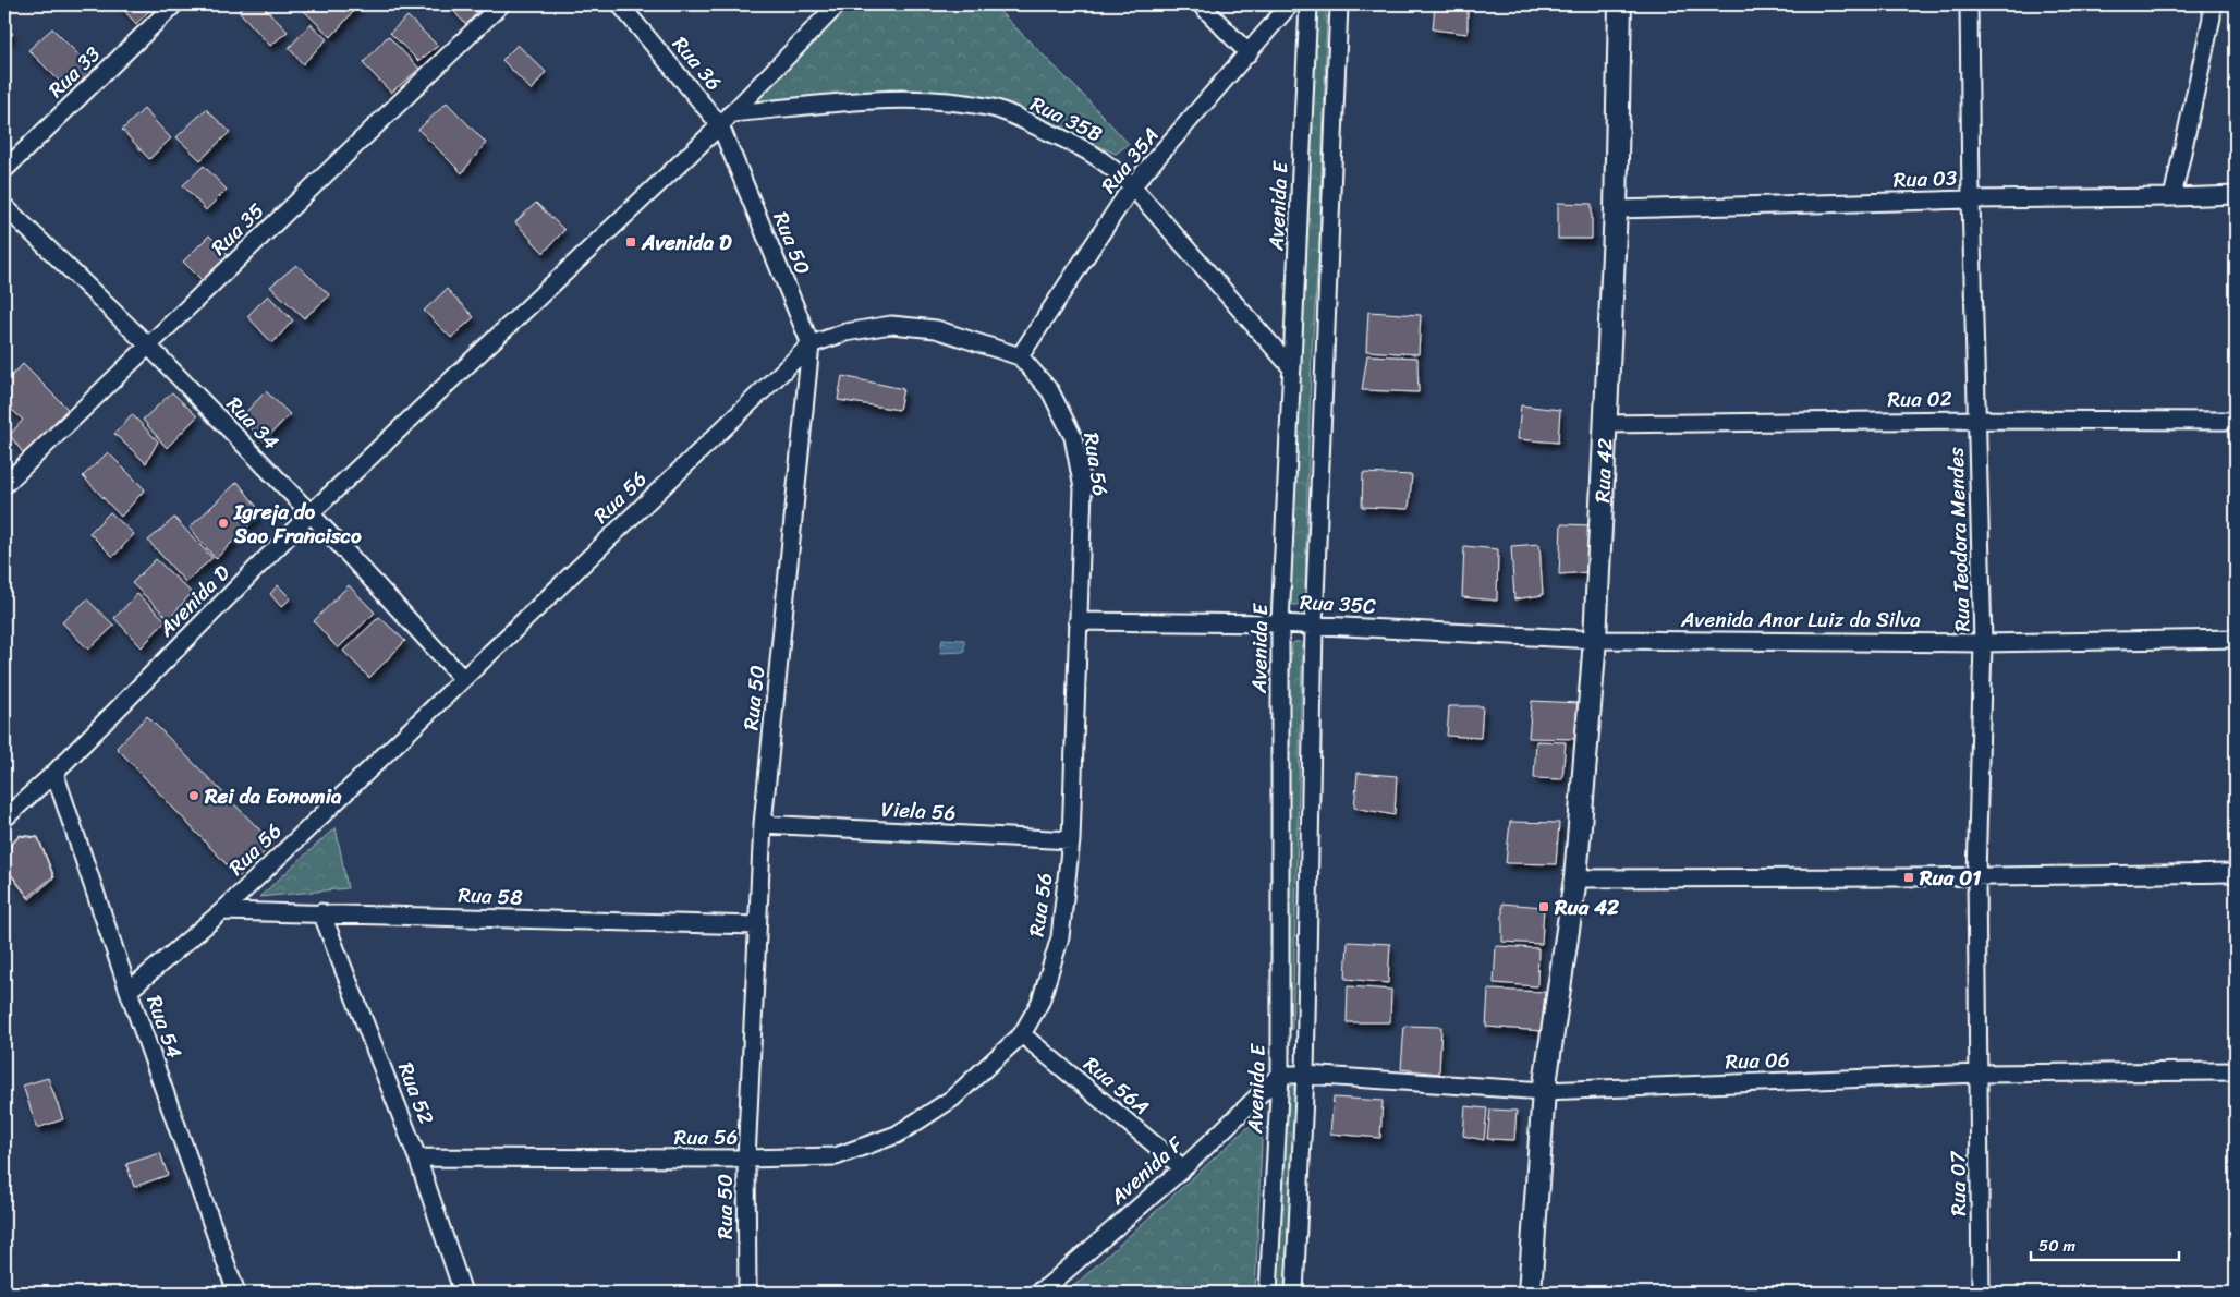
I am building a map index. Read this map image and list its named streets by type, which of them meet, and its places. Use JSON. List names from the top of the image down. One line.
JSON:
{"streets":{"street":["Rua 36","Rua 33","Rua 35B","Rua 35A","Rua 03","Avenida E","Rua 35","Rua 50","Rua 02","Rua 34","Rua 56","Rua 42","Rua Teodora Mendes","Avenida D","Rua 35C","Avenida Anor Luiz da Silva","Viela 56","Rua 58","Rua 54","Rua 06","Rua 56A","Rua 52","Avenida F","Rua 07"]},"crossings":[["Rua 36","Rua 35B"],["Rua 36","Rua 50"],["Rua 36","Avenida D"],["Rua 35B","Rua 35A"],["Rua 35B","Avenida E"],["Rua 35B","Rua 50"],["Rua 35B","Avenida D"],["Rua 35A","Rua 56"],["Rua 03","Rua 42"],["Rua 03","Rua Teodora Mendes"],["Avenida E","Rua 35C"],["Avenida E","Rua 06"],["Avenida E","Avenida F"],["Rua 35","Rua 34"],["Rua 50","Rua 56"],["Rua 50","Avenida D"],["Rua 50","Viela 56"],["Rua 50","Rua 58"],["Rua 02","Rua 42"],["Rua 02","Rua Teodora Mendes"],["Rua 34","Rua 56"],["Rua 34","Avenida D"],["Rua 56","Rua 35C"],["Rua 56","Viela 56"],["Rua 56","Rua 58"],["Rua 56","Rua 54"],["Rua 56","Rua 56A"],["Rua 56","Rua 52"],["Rua 42","Rua 35C"],["Rua 42","Avenida Anor Luiz da Silva"],["Rua 42","Rua 06"],["Rua Teodora Mendes","Avenida Anor Luiz da Silva"],["Rua Teodora Mendes","Rua 06"],["Rua Teodora Mendes","Rua 07"],["Avenida D","Rua 54"],["Rua 35C","Avenida Anor Luiz da Silva"],["Rua 58","Rua 52"],["Rua 06","Avenida F"],["Rua 06","Rua 07"],["Rua 56A","Avenida F"]],"places":{"transit":["Avenida D","Rua 01","Rua 42"],"other":["Igreja do Sao Francisco","Rei da Eonomia"]},"scale_bar":"50 m"}
